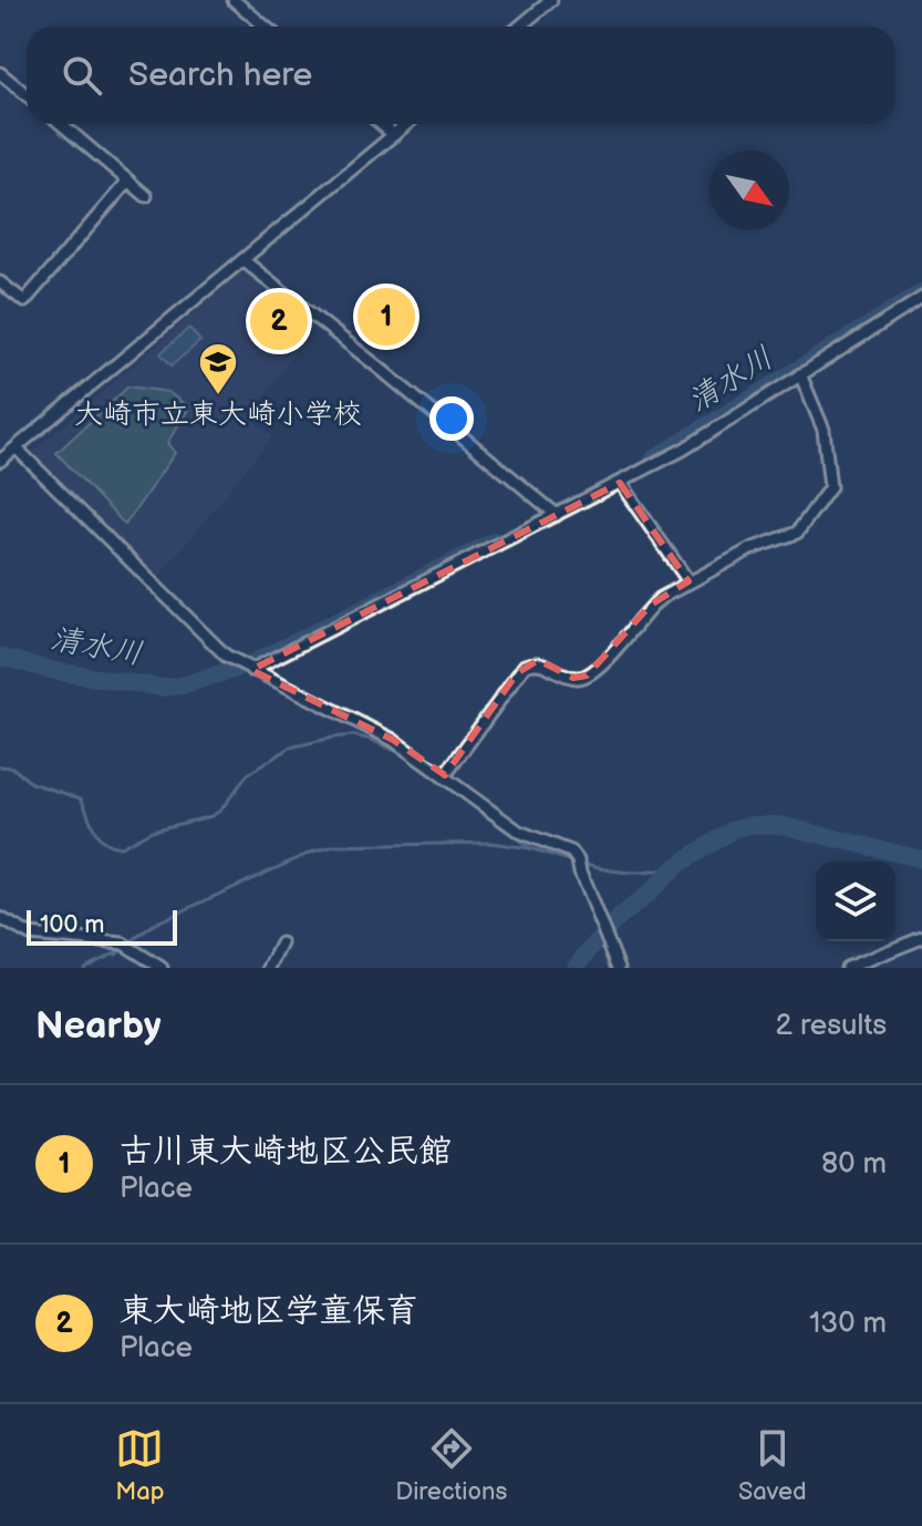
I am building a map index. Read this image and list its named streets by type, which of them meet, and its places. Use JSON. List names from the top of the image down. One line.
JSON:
{"water":["清水川"],"places":{"school or university":["大崎市立東大崎小学校"]},"scale_bar":"100 m","north":"bottom right","page":{"search":"Search here","pins":["1","2"],"scale":"100 m","heading":["Nearby","2 results"],"list":[{"mark":"1","name":"古川東大崎地区公民館","note":"Place","value":"80 m"},{"mark":"2","name":"東大崎地区学童保育","note":"Place","value":"130 m"}],"nav":["Map","Directions","Saved"]}}
